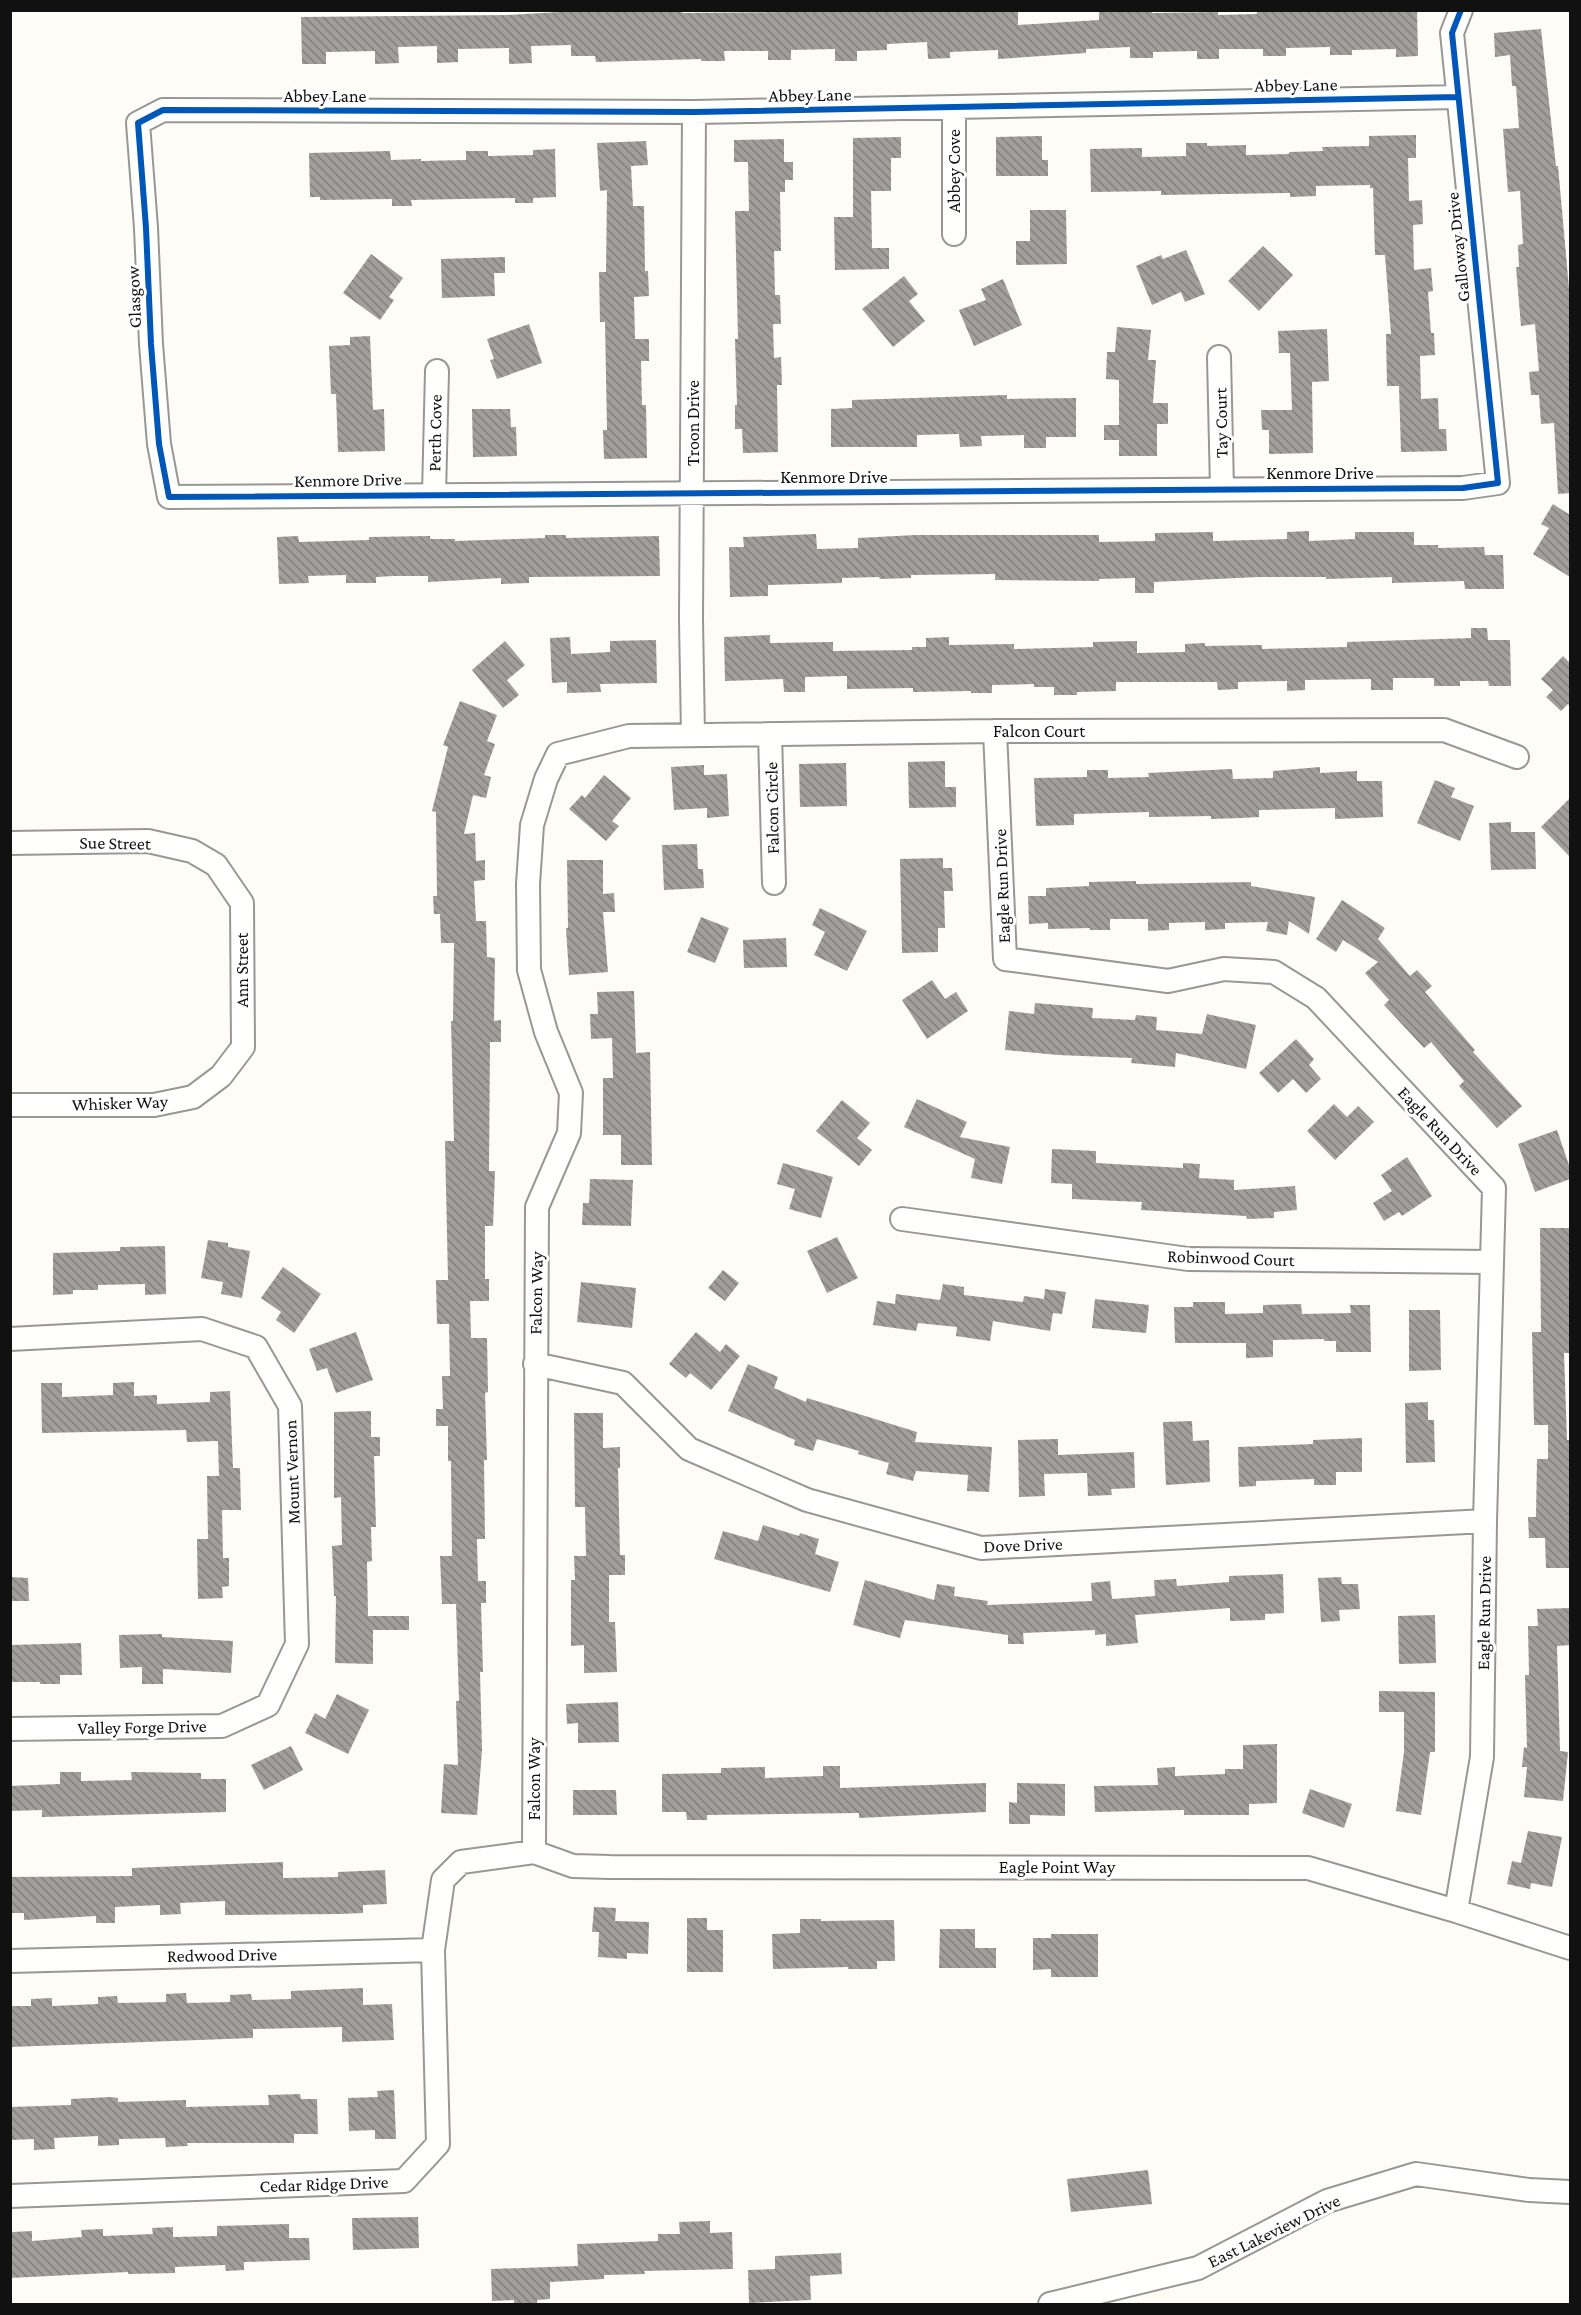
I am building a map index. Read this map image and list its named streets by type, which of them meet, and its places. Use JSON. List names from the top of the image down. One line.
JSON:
{"streets":{"street":["Abbey Lane","Abbey Cove","Galloway Drive","Glasgow","Troon Drive","Tay Court","Perth Cove","Kenmore Drive","Falcon Court","Falcon Circle","Sue Street","Eagle Run Drive","Ann Street","Whisker Way","Robinwood Court","Falcon Way","Mount Vernon","Dove Drive","Valley Forge Drive","Eagle Point Way","Redwood Drive","Cedar Ridge Drive","East Lakeview Drive"]},"crossings":[["Abbey Lane","Abbey Cove"],["Abbey Lane","Galloway Drive"],["Abbey Lane","Glasgow"],["Abbey Lane","Troon Drive"],["Galloway Drive","Kenmore Drive"],["Glasgow","Kenmore Drive"],["Troon Drive","Kenmore Drive"],["Troon Drive","Falcon Court"],["Tay Court","Kenmore Drive"],["Perth Cove","Kenmore Drive"],["Falcon Court","Falcon Circle"],["Falcon Court","Eagle Run Drive"],["Falcon Court","Falcon Way"],["Sue Street","Ann Street"],["Eagle Run Drive","Robinwood Court"],["Eagle Run Drive","Dove Drive"],["Eagle Run Drive","Eagle Point Way"],["Ann Street","Whisker Way"],["Falcon Way","Dove Drive"],["Falcon Way","Eagle Point Way"],["Falcon Way","Cedar Ridge Drive"],["Mount Vernon","Valley Forge Drive"],["Eagle Point Way","Cedar Ridge Drive"],["Redwood Drive","Cedar Ridge Drive"]]}
